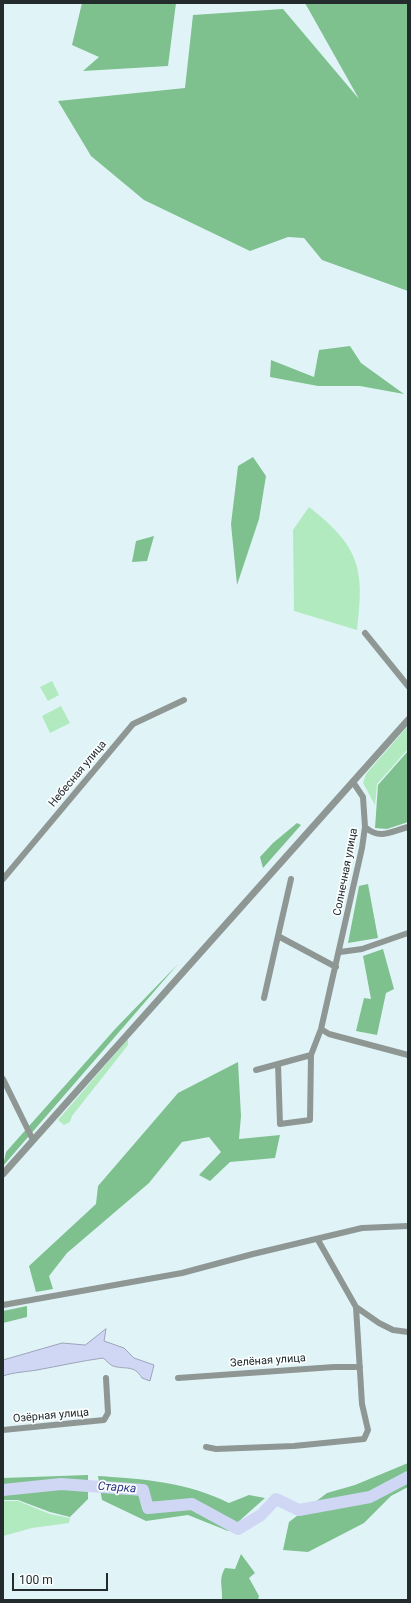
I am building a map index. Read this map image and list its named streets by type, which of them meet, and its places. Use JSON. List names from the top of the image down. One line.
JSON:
{"streets":{"street":["Небесная улица","Солнечная улица","Зелёная улица","Озёрная улица"]},"water":["Старка"],"scale_bar":"100 m"}
